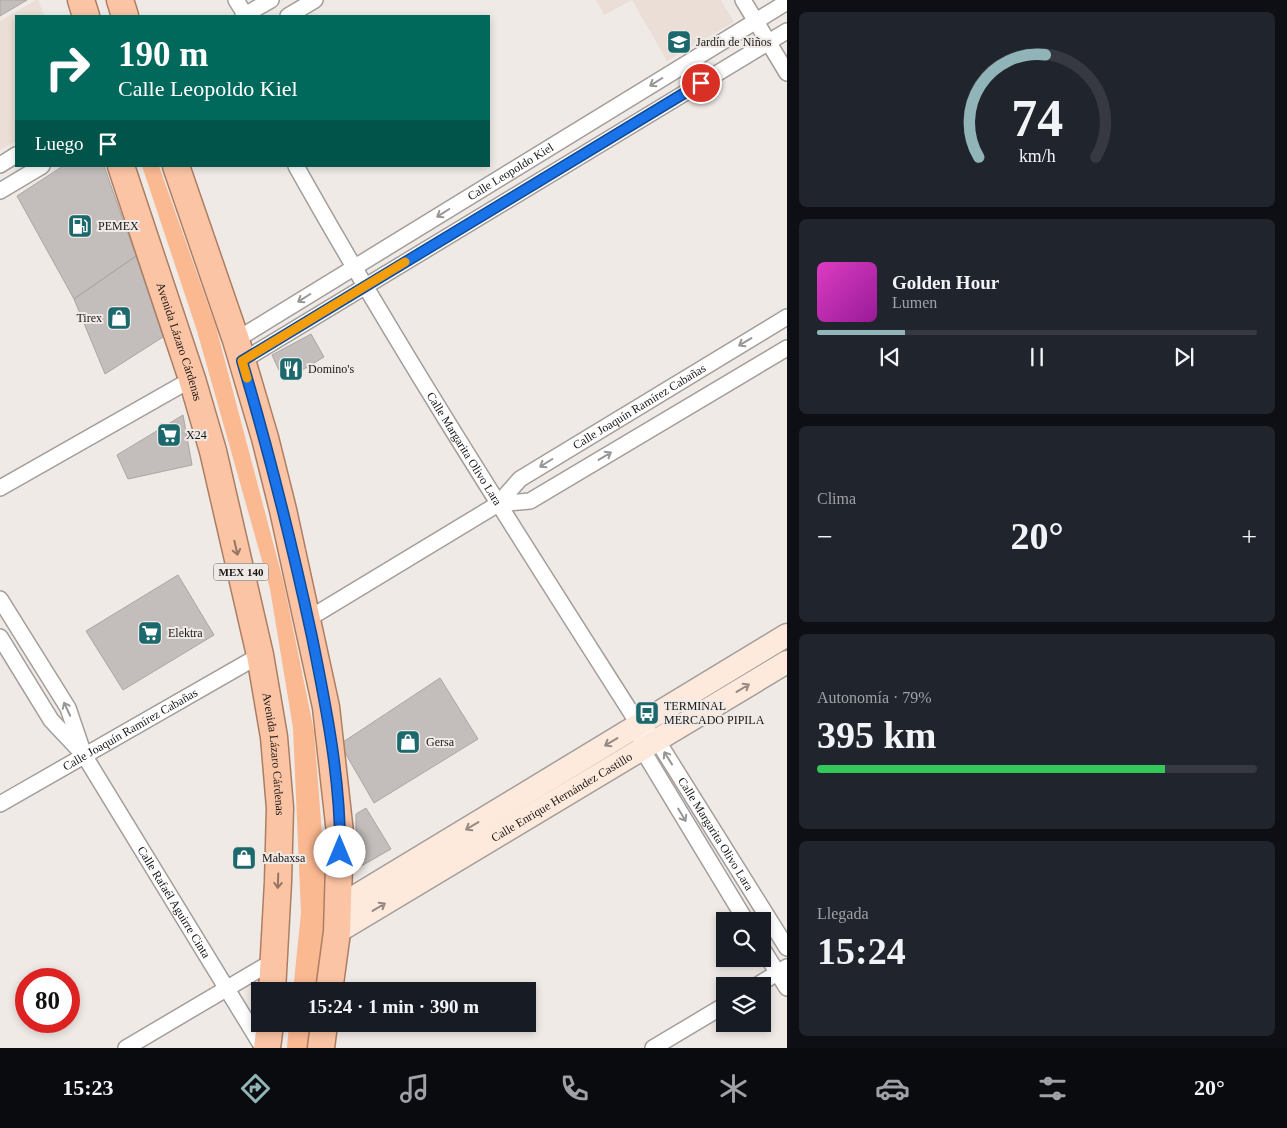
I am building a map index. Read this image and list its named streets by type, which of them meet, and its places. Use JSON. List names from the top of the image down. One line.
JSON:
{"streets":{"highway":["Avenida Lázaro Cárdenas","MEX 140"],"main road":["Calle Enrique Hernández Castillo"],"street":["Calle Leopoldo Kiel","Calle Joaquín Ramírez Cabañas","Calle Margarita Olivo Lara","Calle Rafaél Aguirre Cinta"]},"crossings":[["Calle Leopoldo Kiel","Avenida Lázaro Cárdenas"],["Calle Leopoldo Kiel","Calle Margarita Olivo Lara"],["Avenida Lázaro Cárdenas","Calle Joaquín Ramírez Cabañas"],["Avenida Lázaro Cárdenas","Calle Enrique Hernández Castillo"],["Calle Joaquín Ramírez Cabañas","Calle Margarita Olivo Lara"],["Calle Joaquín Ramírez Cabañas","Calle Rafaél Aguirre Cinta"],["Calle Margarita Olivo Lara","Calle Enrique Hernández Castillo"]],"places":{"school or university":["Jardín de Niños"],"fuel station":["PEMEX"],"shop":["Tirex","Gersa","Mabaxsa"],"restaurant":["Domino's"],"supermarket":["X24","Elektra"],"bus stop":["TERMINAL MERCADO PIPILA"]},"page":{"turn":["190 m","Calle Leopoldo Kiel"],"then":"Luego","song":["Golden Hour","Lumen"],"tile":["Clima",["Autonomía · 79%","395 km"],["Llegada","15:24"]],"heat":["−","20°","+"],"limit":"80","trip":"15:24 · 1 min · 390 m","tabs":["15:23","20°"],"gauge":["74","km/h"]}}
